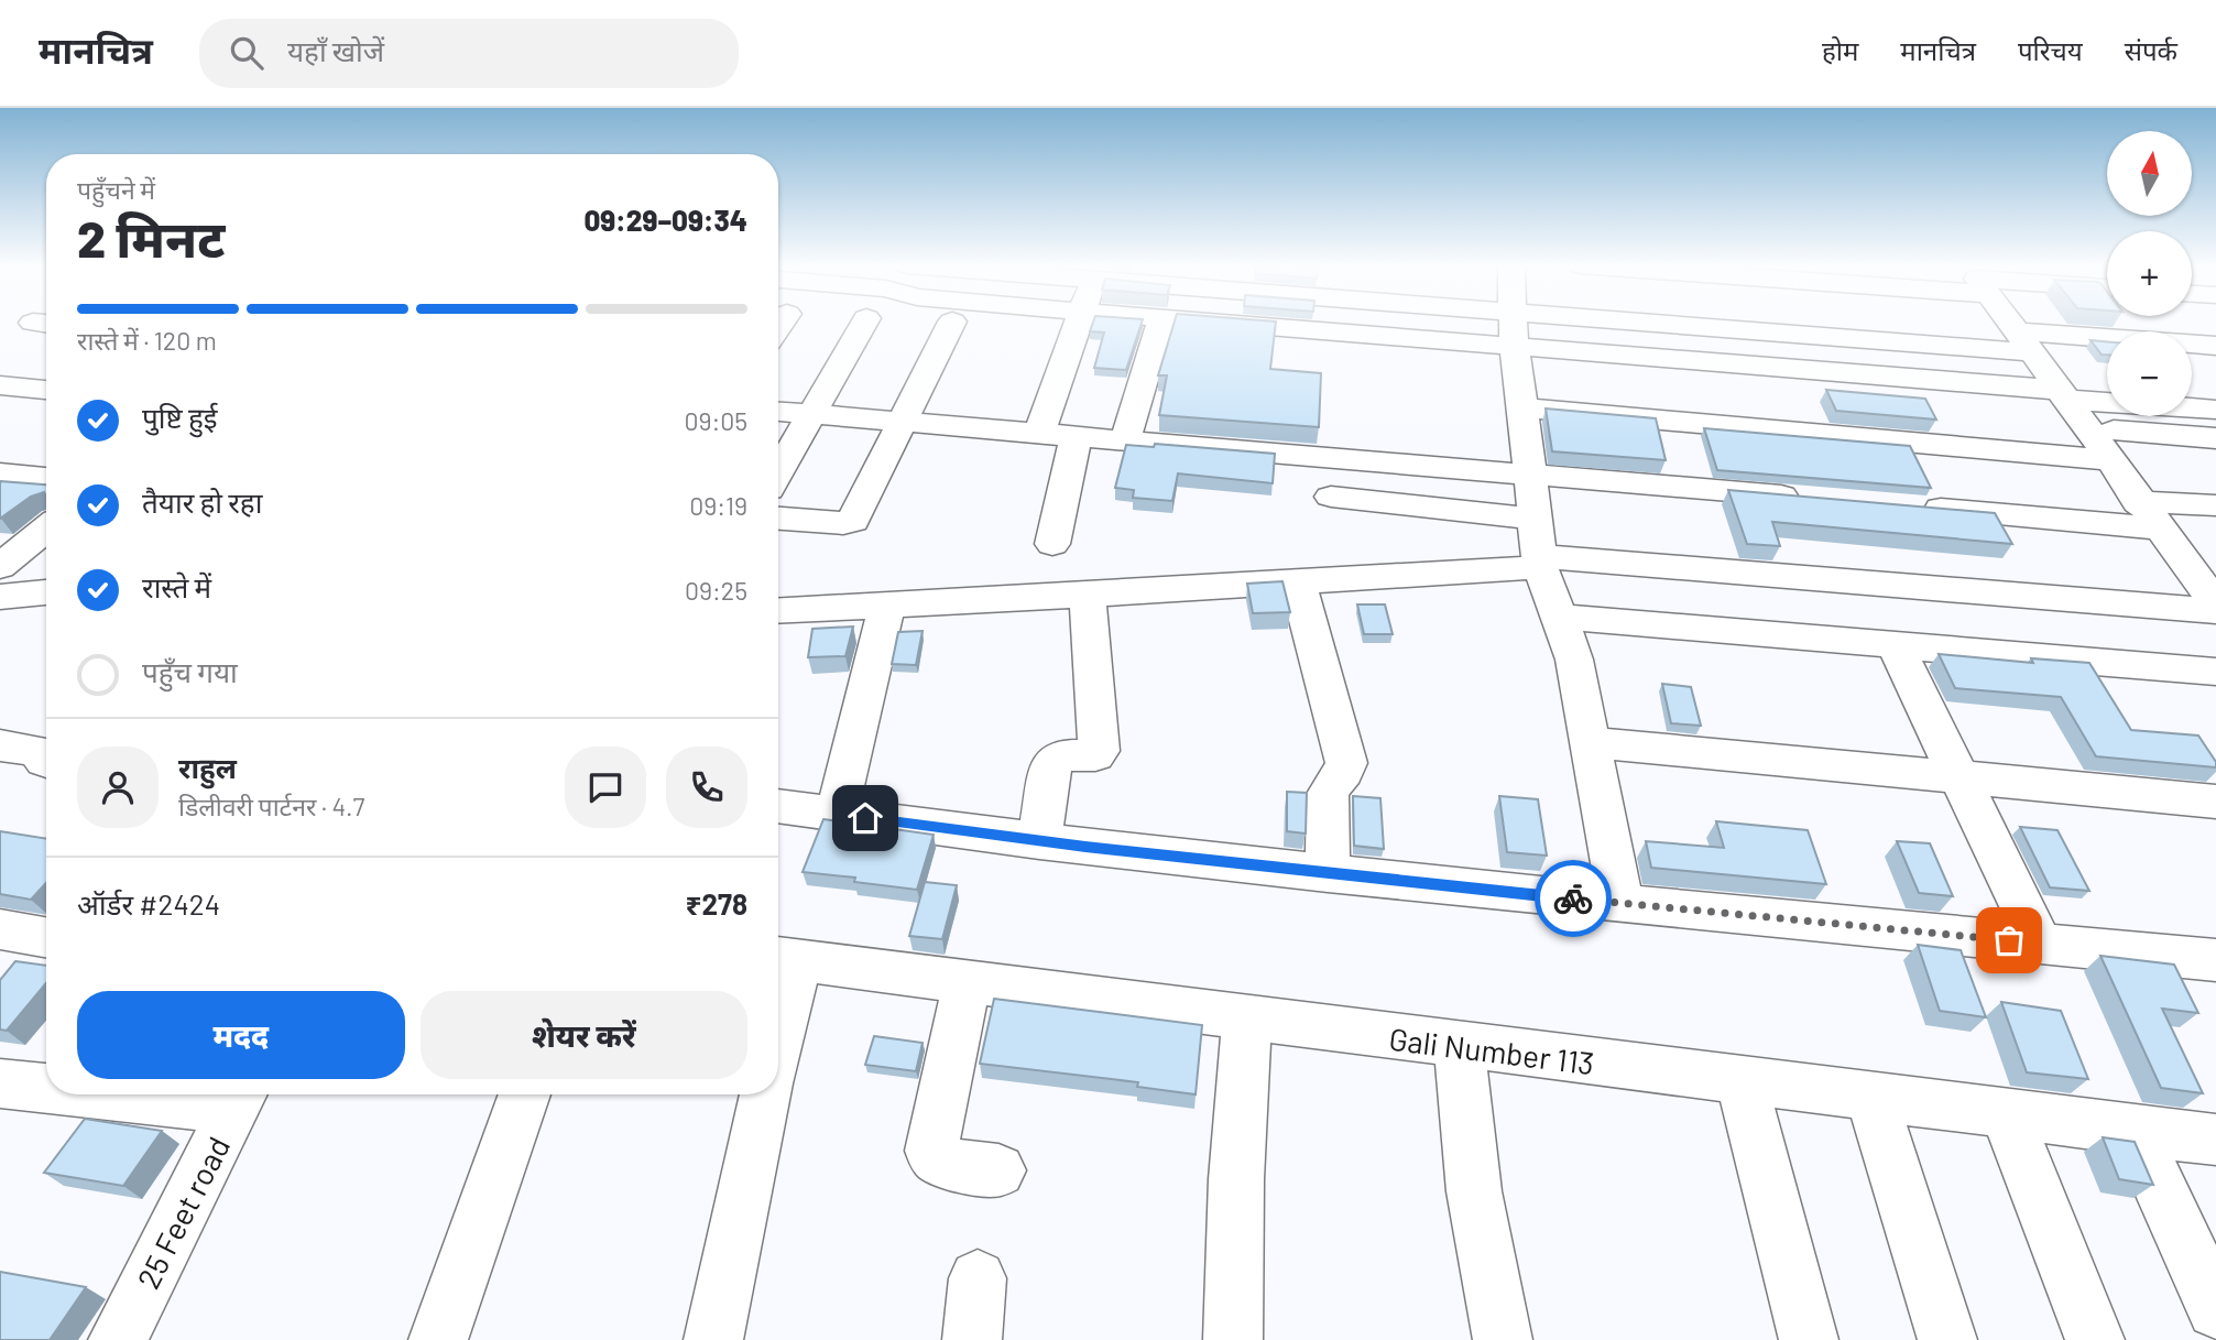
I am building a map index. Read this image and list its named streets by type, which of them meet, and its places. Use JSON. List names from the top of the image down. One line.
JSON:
{"streets":{"street":["Gali Number 113","25 Feet road"]},"north":"top","page":{"header":"मानचित्र","search":"यहाँ खोजें","nav":["होम","मानचित्र","परिचय","संपर्क"],"map_buttons":["+","−"],"heading":["2 मिनट","पहुँचने में","09:29–09:34"],"panel":["राहुल","डिलीवरी पार्टनर · 4.7","ऑर्डर #2424","₹278"],"bar":"रास्ते में · 120 m","list":[["पुष्टि हुई","09:05"],["तैयार हो रहा","09:19"],["रास्ते में","09:25"],"पहुँच गया"],"buttons":["मदद","शेयर करें"]}}
